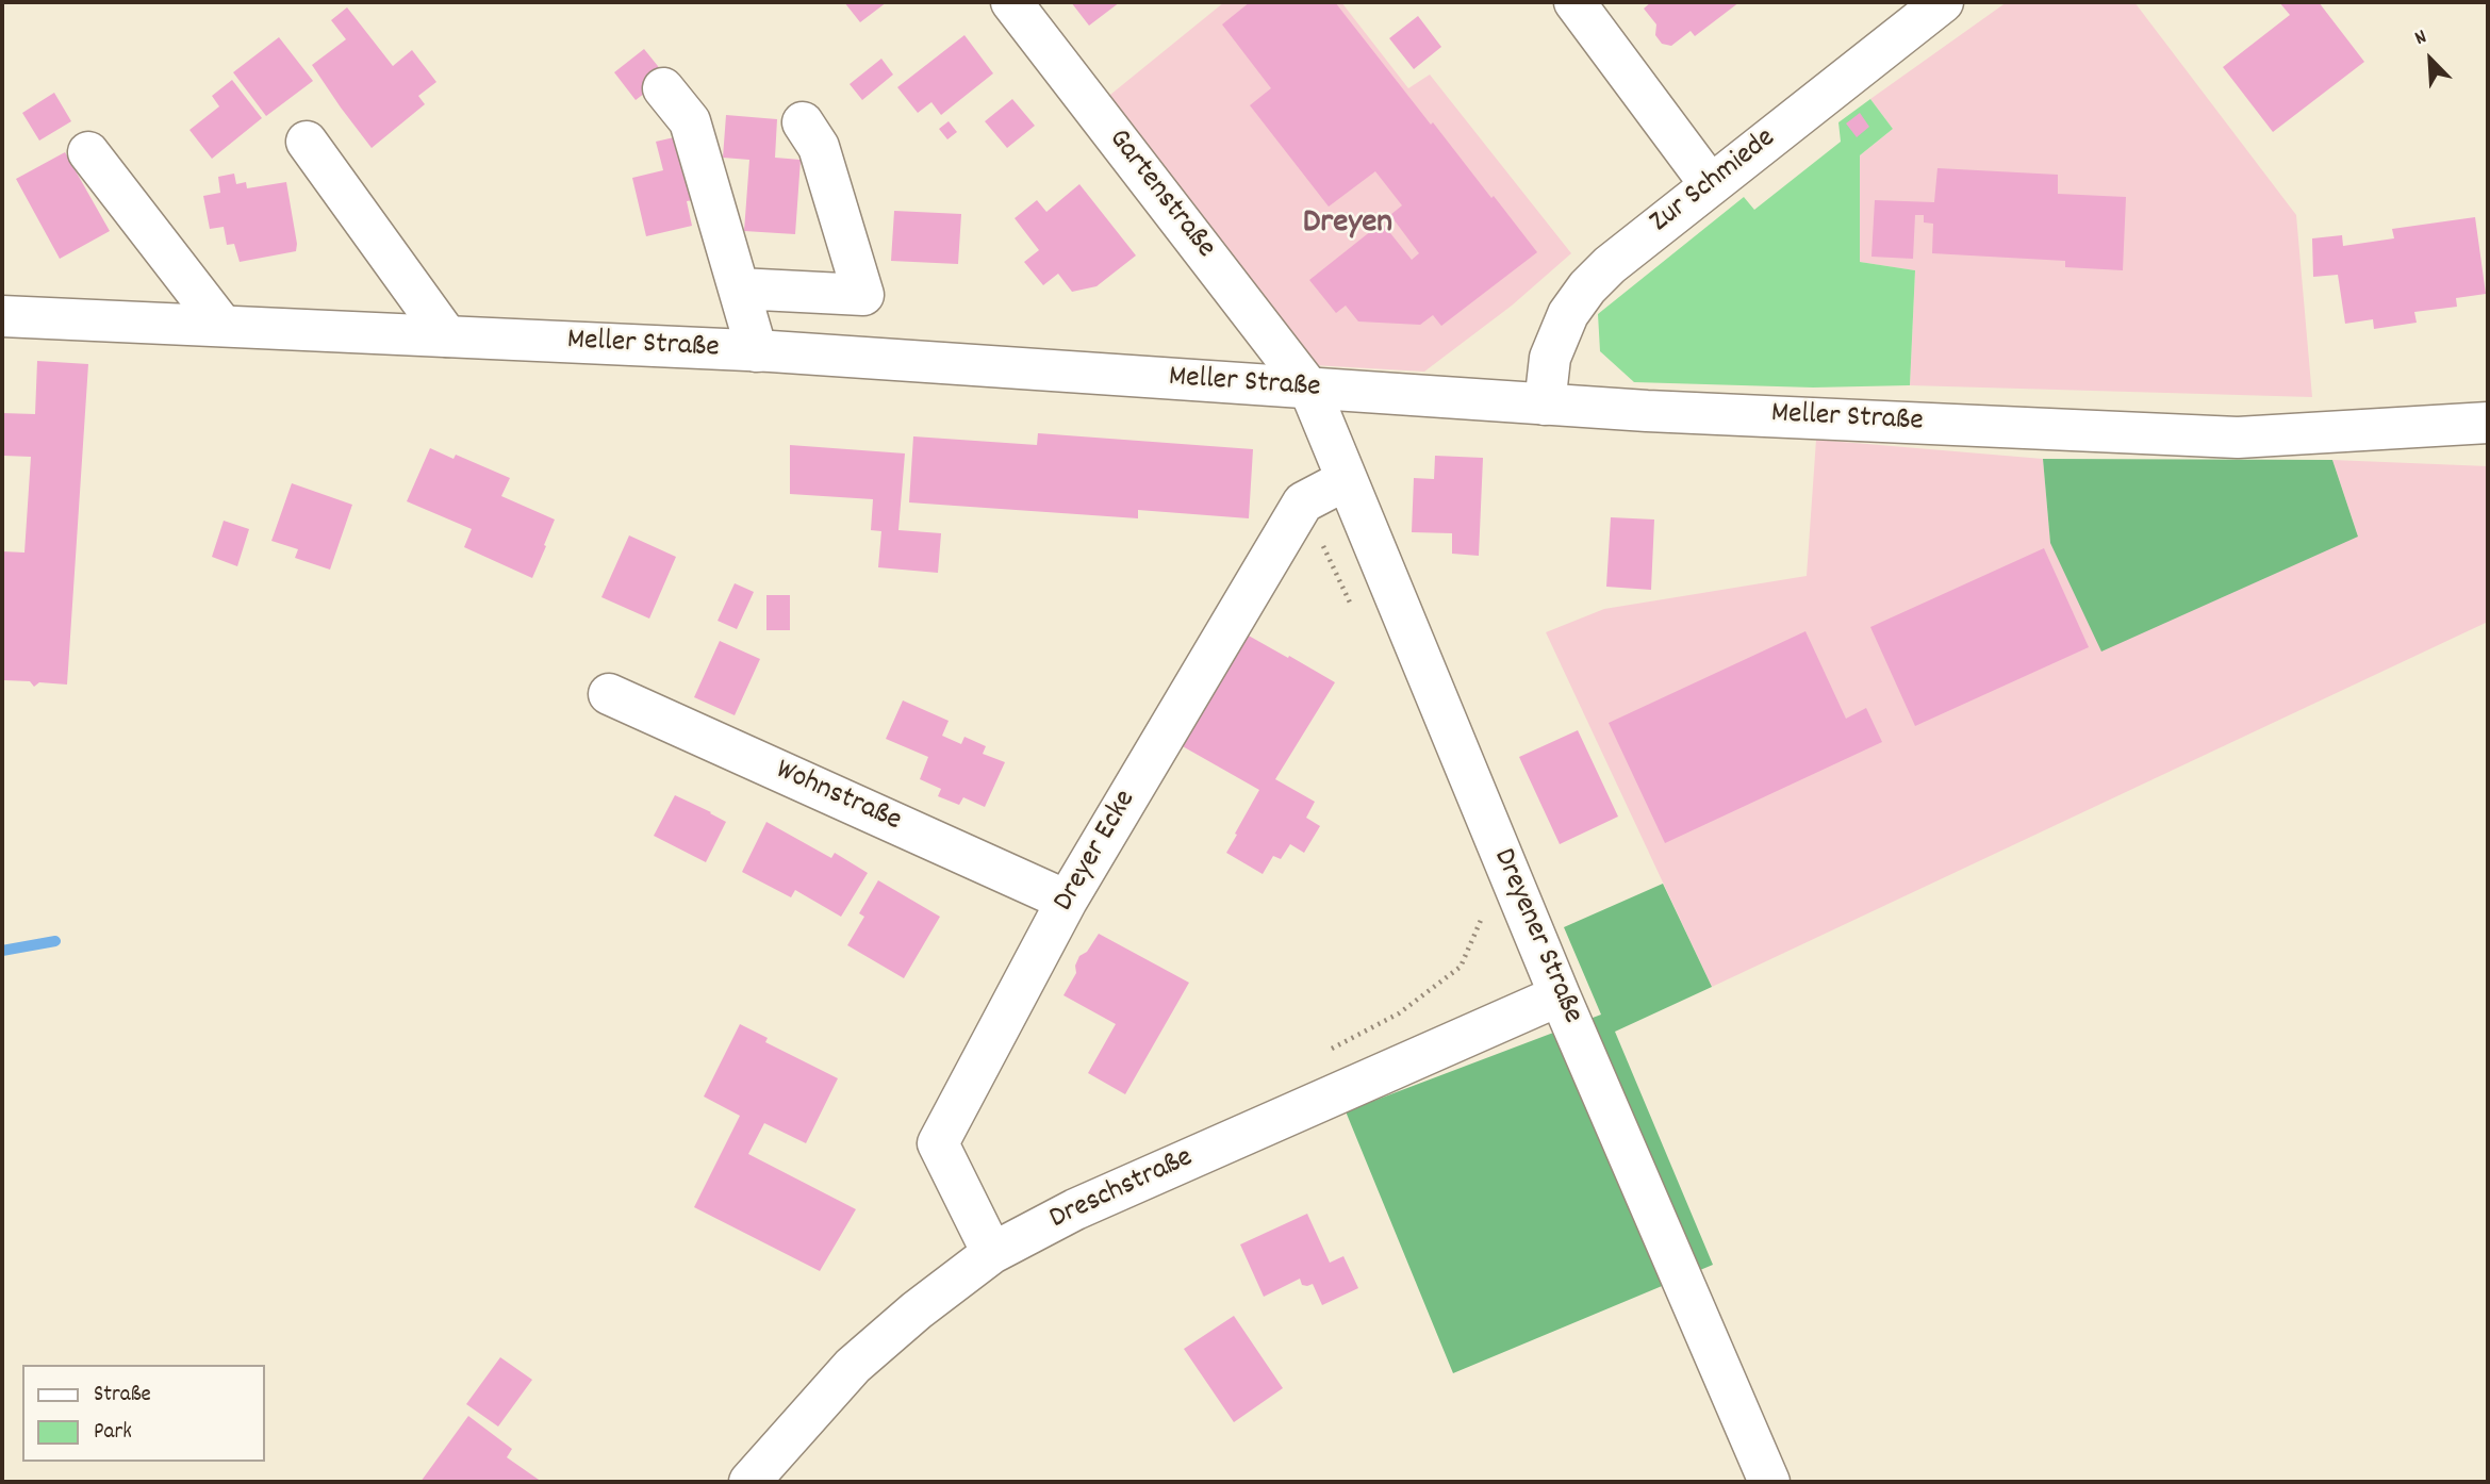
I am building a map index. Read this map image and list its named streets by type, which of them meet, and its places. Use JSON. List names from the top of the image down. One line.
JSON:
{"streets":{"street":["Zur Schmiede","Gartenstraße","Meller Straße","Wohnstraße","Dreyer Ecke","Dreyener Straße","Dreschstraße"]},"crossings":[["Zur Schmiede","Meller Straße"],["Gartenstraße","Meller Straße"],["Gartenstraße","Dreyener Straße"],["Meller Straße","Dreyener Straße"],["Wohnstraße","Dreyer Ecke"],["Dreyer Ecke","Dreyener Straße"],["Dreyer Ecke","Dreschstraße"],["Dreyener Straße","Dreschstraße"]],"districts":["Dreyen"],"legend":["Straße","Park"],"north":"top left"}
